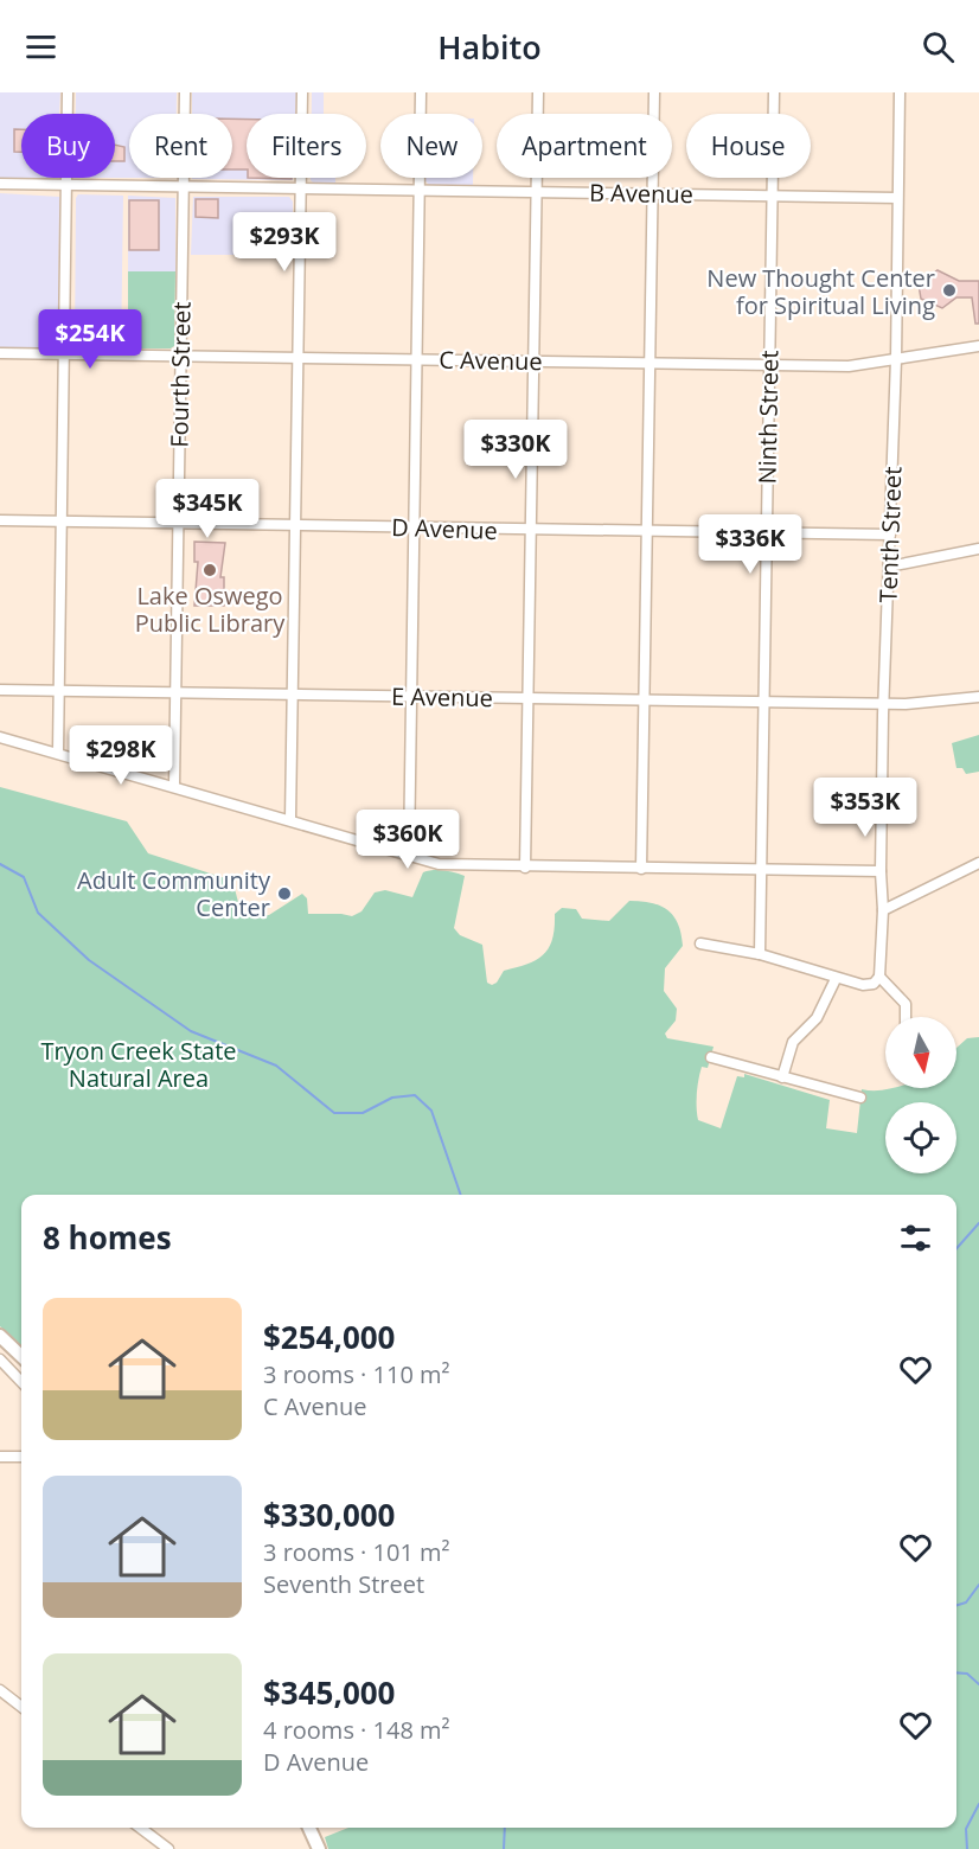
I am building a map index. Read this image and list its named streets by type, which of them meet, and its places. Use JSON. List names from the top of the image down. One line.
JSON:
{"streets":{"street":["B Avenue","C Avenue","Fourth Street","Ninth Street","D Avenue","Tenth Street","E Avenue"]},"crossings":[["B Avenue","Fourth Street"],["B Avenue","Ninth Street"],["B Avenue","Tenth Street"],["C Avenue","Fourth Street"],["C Avenue","Ninth Street"],["C Avenue","Tenth Street"],["Fourth Street","D Avenue"],["Fourth Street","E Avenue"],["Ninth Street","D Avenue"],["Ninth Street","E Avenue"],["D Avenue","Tenth Street"],["Tenth Street","E Avenue"]],"parks":["Tryon Creek State Natural Area"],"places":["New Thought Center for Spiritual Living","Lake Oswego Public Library","Adult Community Center"],"north":"bottom","page":{"header":"Habito","chip":["Buy","Rent","Filters","New","Apartment","House"],"price":["$293K","$254K","$330K","$345K","$336K","$298K","$353K","$360K"],"heading":"8 homes","list":[{"name":"$254,000","note":"3 rooms · 110 m² · C Avenue"},{"name":"$330,000","note":"3 rooms · 101 m² · Seventh Street"},{"name":"$345,000","note":"4 rooms · 148 m² · D Avenue"}]}}
